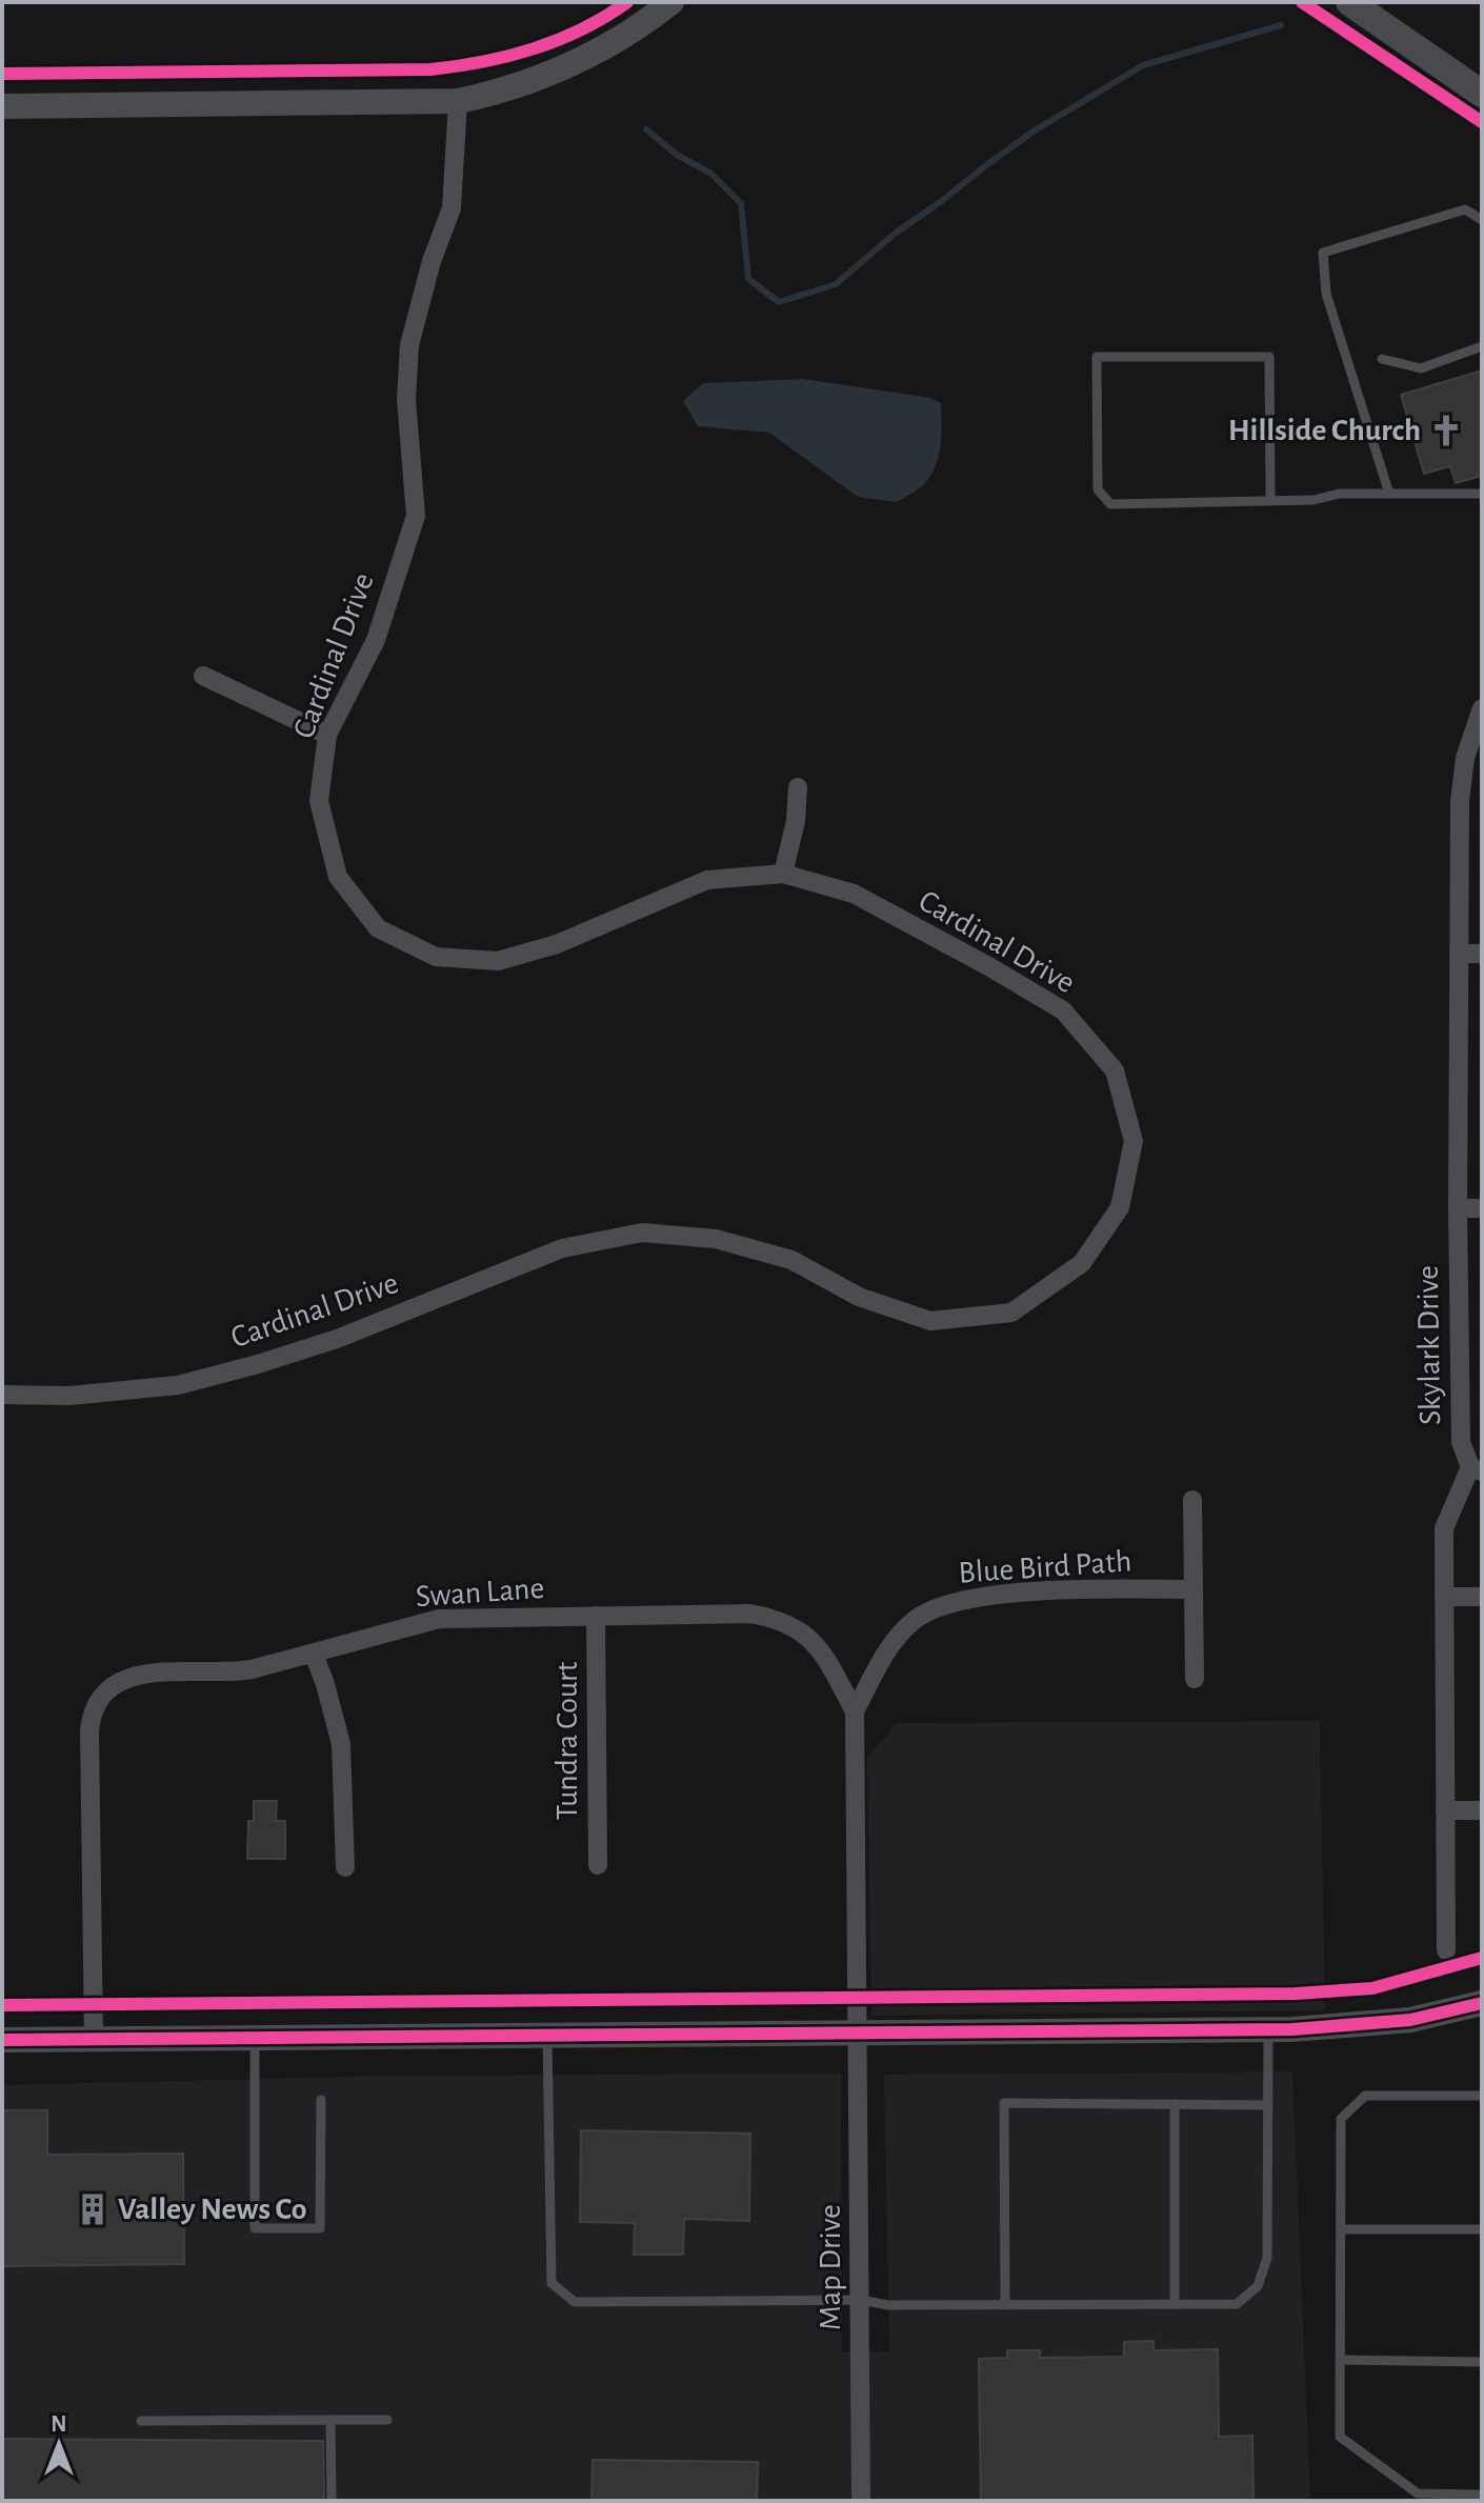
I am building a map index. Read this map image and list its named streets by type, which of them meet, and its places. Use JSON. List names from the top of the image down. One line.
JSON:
{"streets":{"street":["Cardinal Drive","Skylark Drive","Blue Bird Path","Swan Lane","Tundra Court","Map Drive"]},"crossings":[["Blue Bird Path","Swan Lane"],["Swan Lane","Tundra Court"],["Swan Lane","Map Drive"]],"places":{"church":["Hillside Church"],"building":["Valley News Co"]},"north":"top"}
